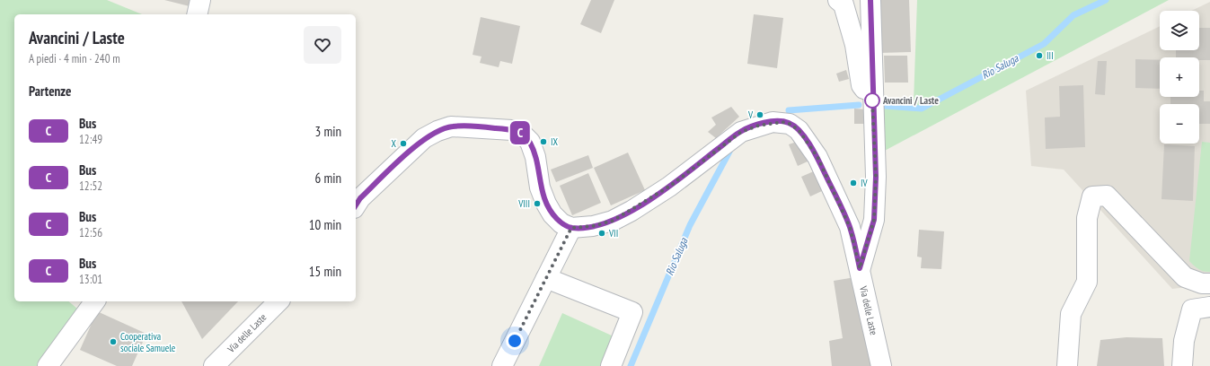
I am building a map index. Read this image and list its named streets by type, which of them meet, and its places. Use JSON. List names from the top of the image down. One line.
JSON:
{"streets":{"street":["Via delle Laste"]},"water":["Rio Saluga"],"places":["III","Avancini / Laste","V","IX","X","IV","VIII","VII","Cooperativa sociale Samuele"],"lines":["bus line C"],"page":{"on_map":"C","map_buttons":["+","−"],"heading":[["Avancini / Laste","A piedi · 4 min · 240 m"],"Partenze"],"list":[{"mark":"C","name":"Bus","note":"12:49","value":"3 min"},{"mark":"C","name":"Bus","note":"12:52","value":"6 min"},{"mark":"C","name":"Bus","note":"12:56","value":"10 min"},{"mark":"C","name":"Bus","note":"13:01","value":"15 min"}]}}
